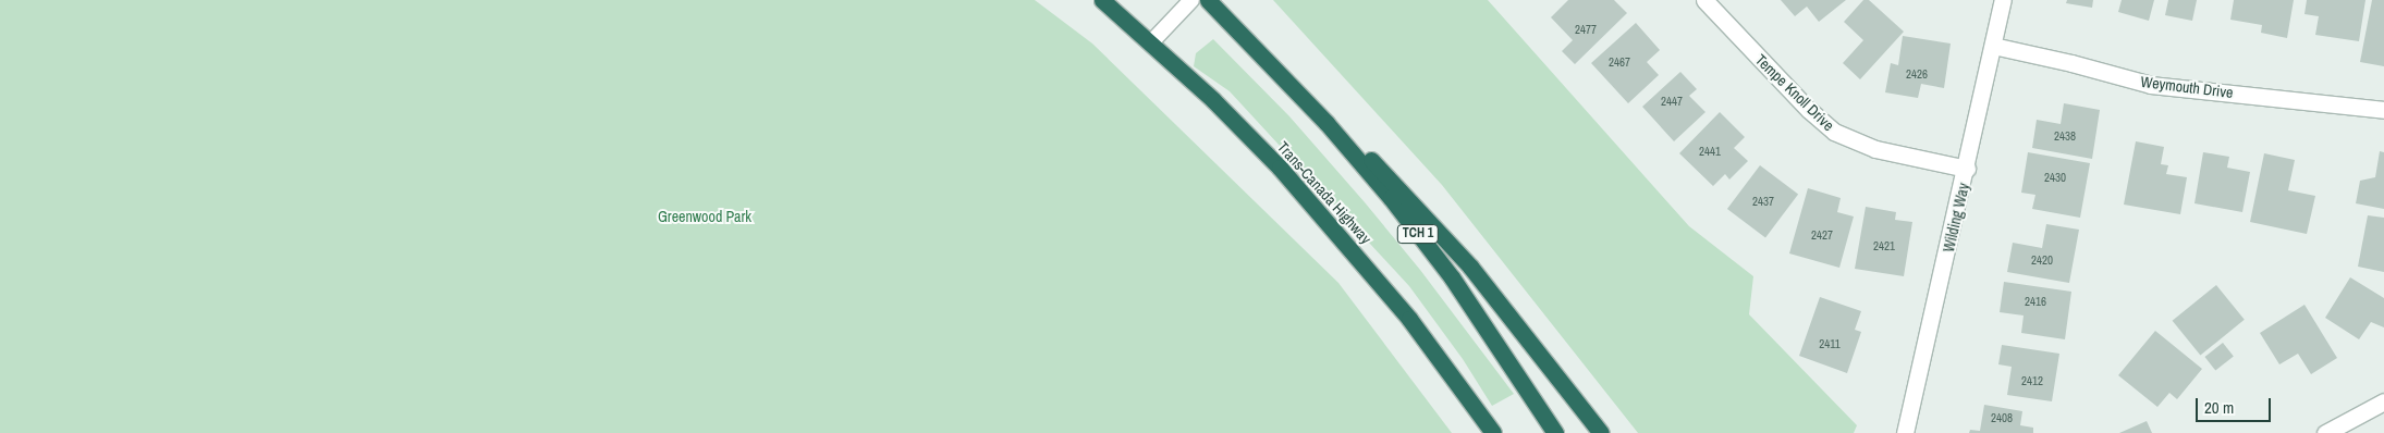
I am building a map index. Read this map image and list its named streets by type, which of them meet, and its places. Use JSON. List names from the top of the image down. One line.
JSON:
{"streets":{"highway":["Trans-Canada Highway","TCH 1"],"street":["Weymouth Drive","Tempe Knoll Drive","Wilding Way"]},"crossings":[["Weymouth Drive","Wilding Way"],["Tempe Knoll Drive","Wilding Way"]],"parks":["Greenwood Park"],"house_numbers":["2477","2467","2426","2447","2438","2441","2430","2437","2427","2421","2420","2416","2411","2412","2408"],"scale_bar":"20 m"}
